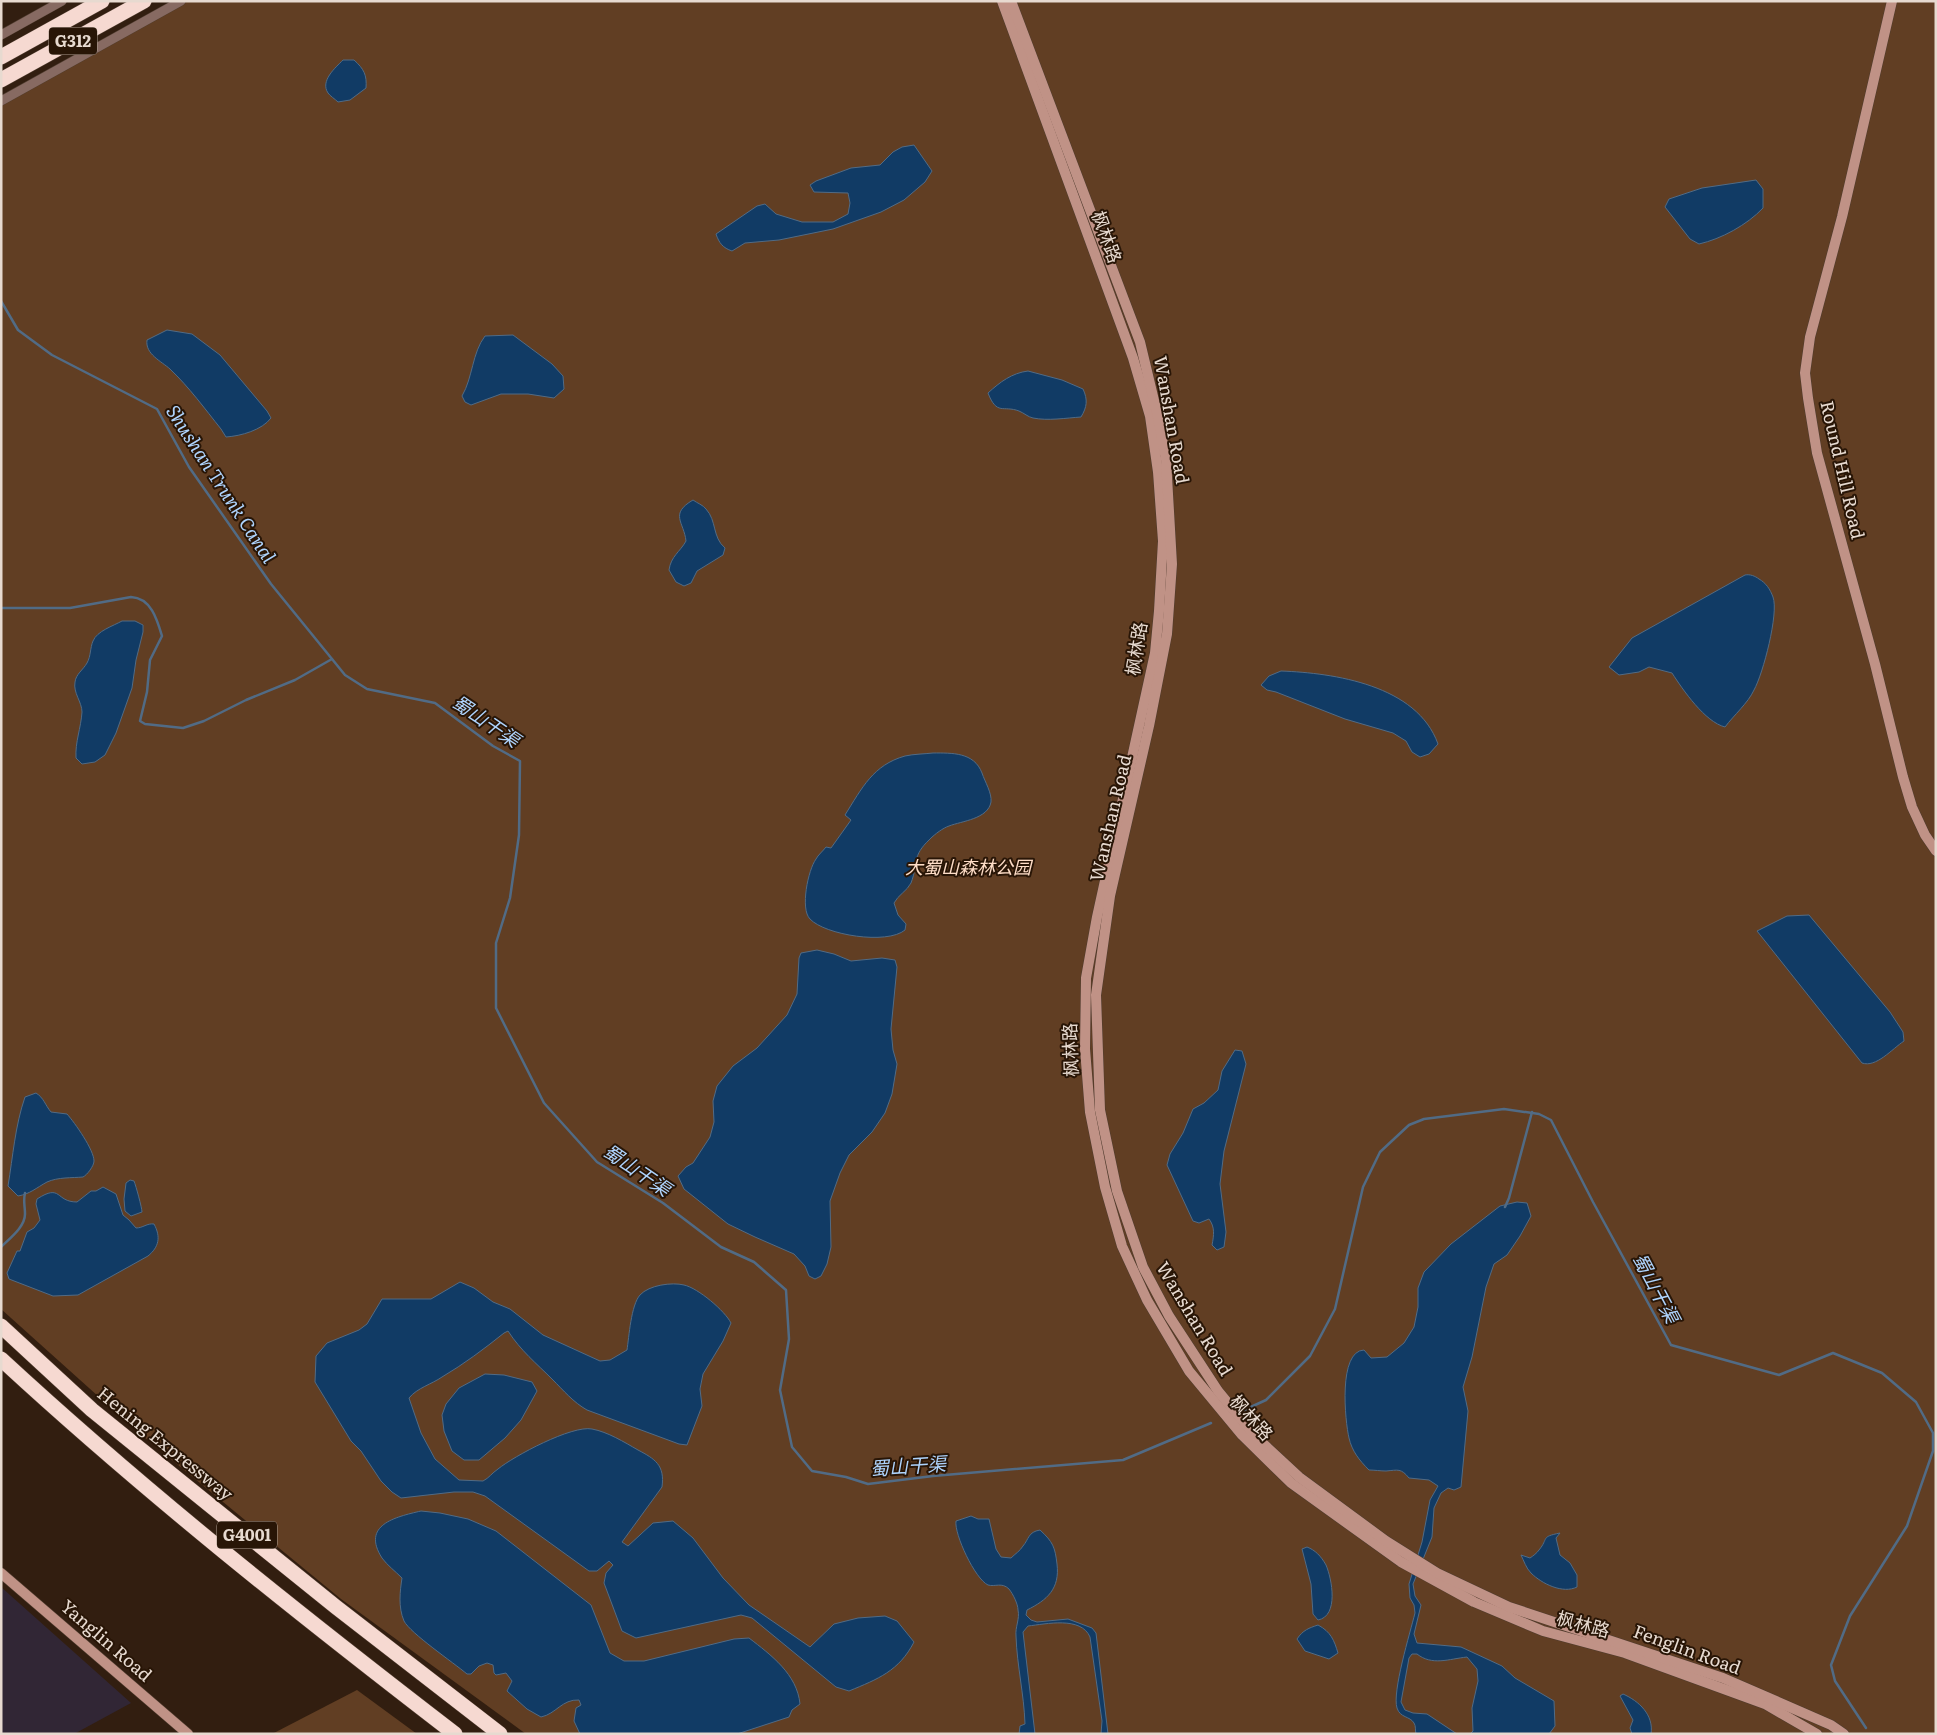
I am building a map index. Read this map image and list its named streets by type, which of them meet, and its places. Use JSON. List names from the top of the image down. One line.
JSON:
{"streets":{"highway":["G312","Hening Expressway","G4001"],"main road":["枫林路","Wanshan Road","Round Hill Road","Yanglin Road","Fenglin Road"]},"crossings":[["枫林路","Wanshan Road"],["枫林路","Fenglin Road"],["Wanshan Road","Fenglin Road"]],"water":["Shushan Trunk Canal","蜀山干渠"],"parks":["大蜀山森林公园"]}
